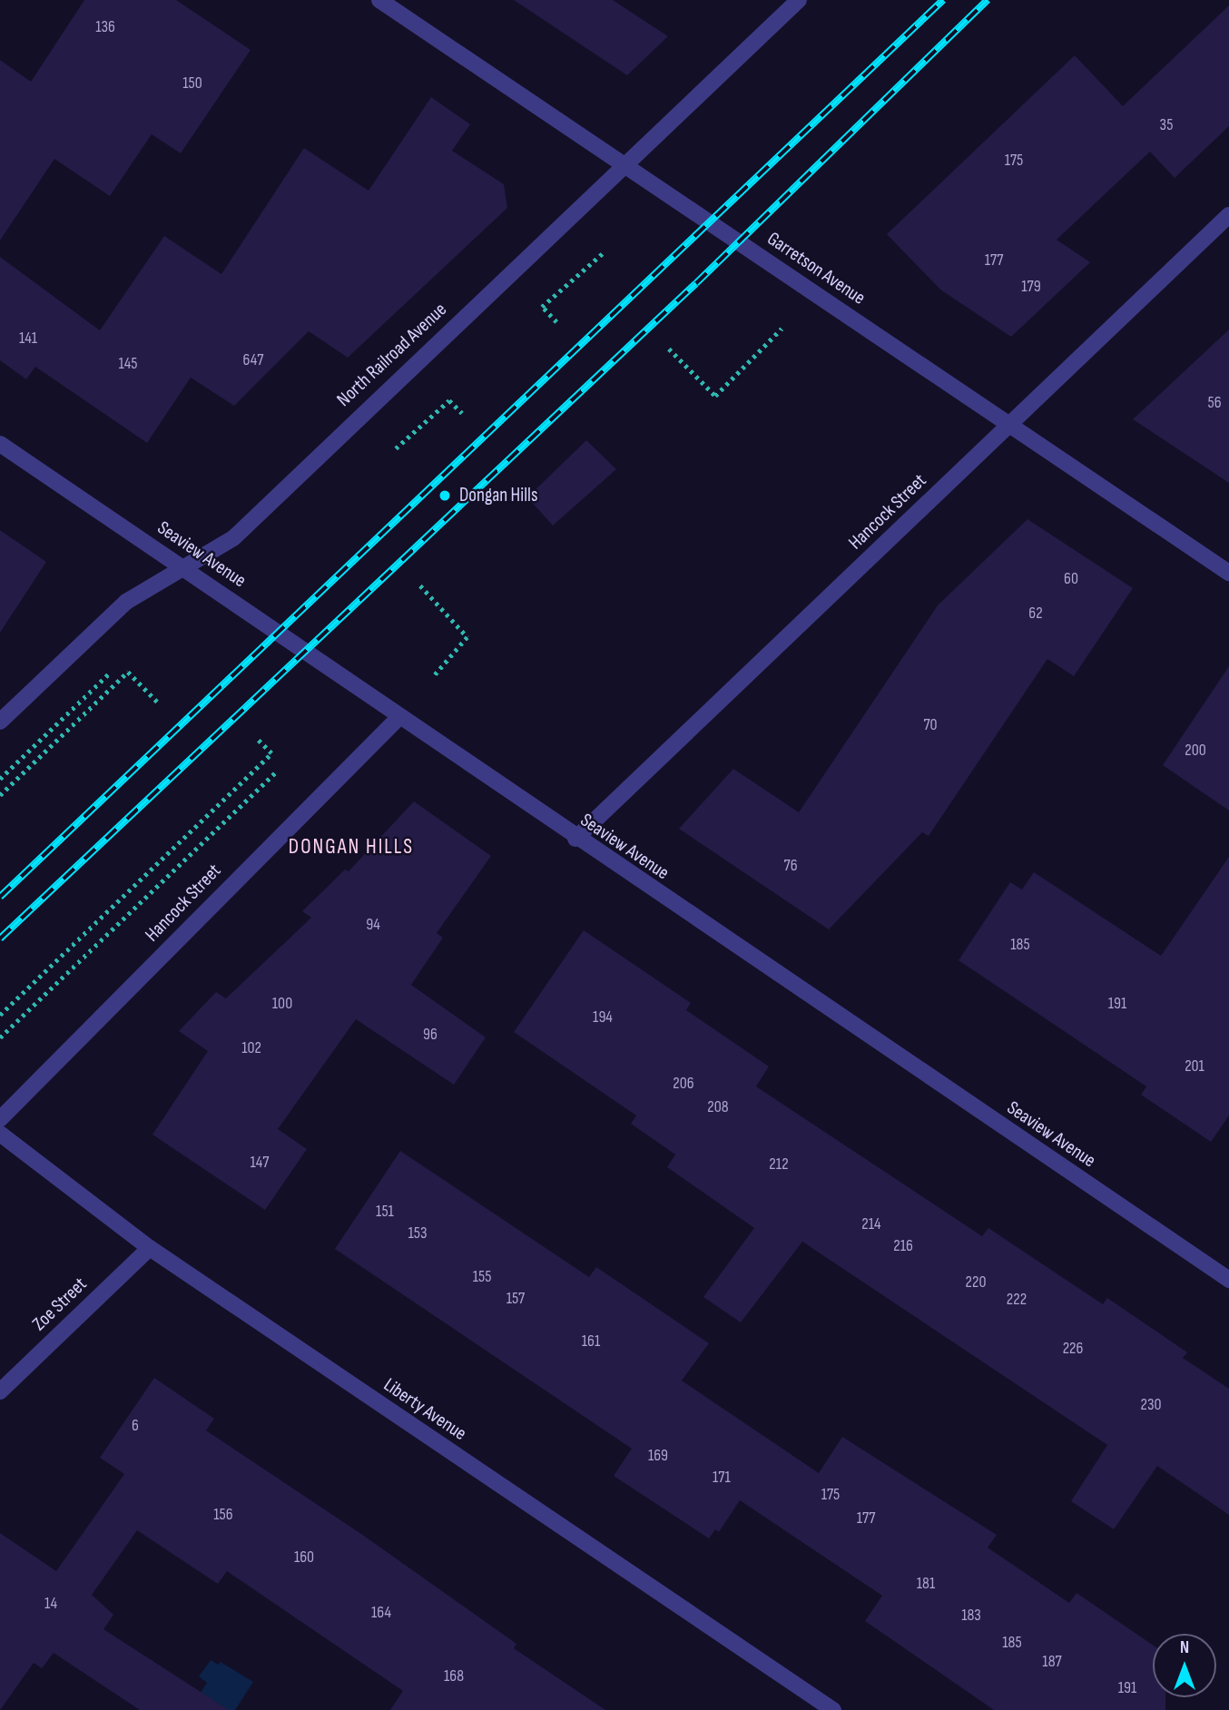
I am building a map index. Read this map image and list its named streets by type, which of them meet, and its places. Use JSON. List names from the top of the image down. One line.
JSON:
{"streets":{"street":["Garretson Avenue","North Railroad Avenue","Hancock Street","Seaview Avenue","Zoe Street","Liberty Avenue"]},"crossings":[["Garretson Avenue","North Railroad Avenue"],["Garretson Avenue","Hancock Street"],["North Railroad Avenue","Seaview Avenue"],["Hancock Street","Seaview Avenue"],["Zoe Street","Liberty Avenue"]],"districts":["DONGAN HILLS"],"places":["Dongan Hills"],"house_numbers":["136","150","35","175","177","179","141","647","145","56","60","62","70","200","76","94","185","100","191","194","96","102","201","206","208","147","212","151","214","153","216","155","220","157","222","161","226","230","6","169","171","175","156","177","160","181","14","164","183","185","187","168","191"],"north":"top"}
